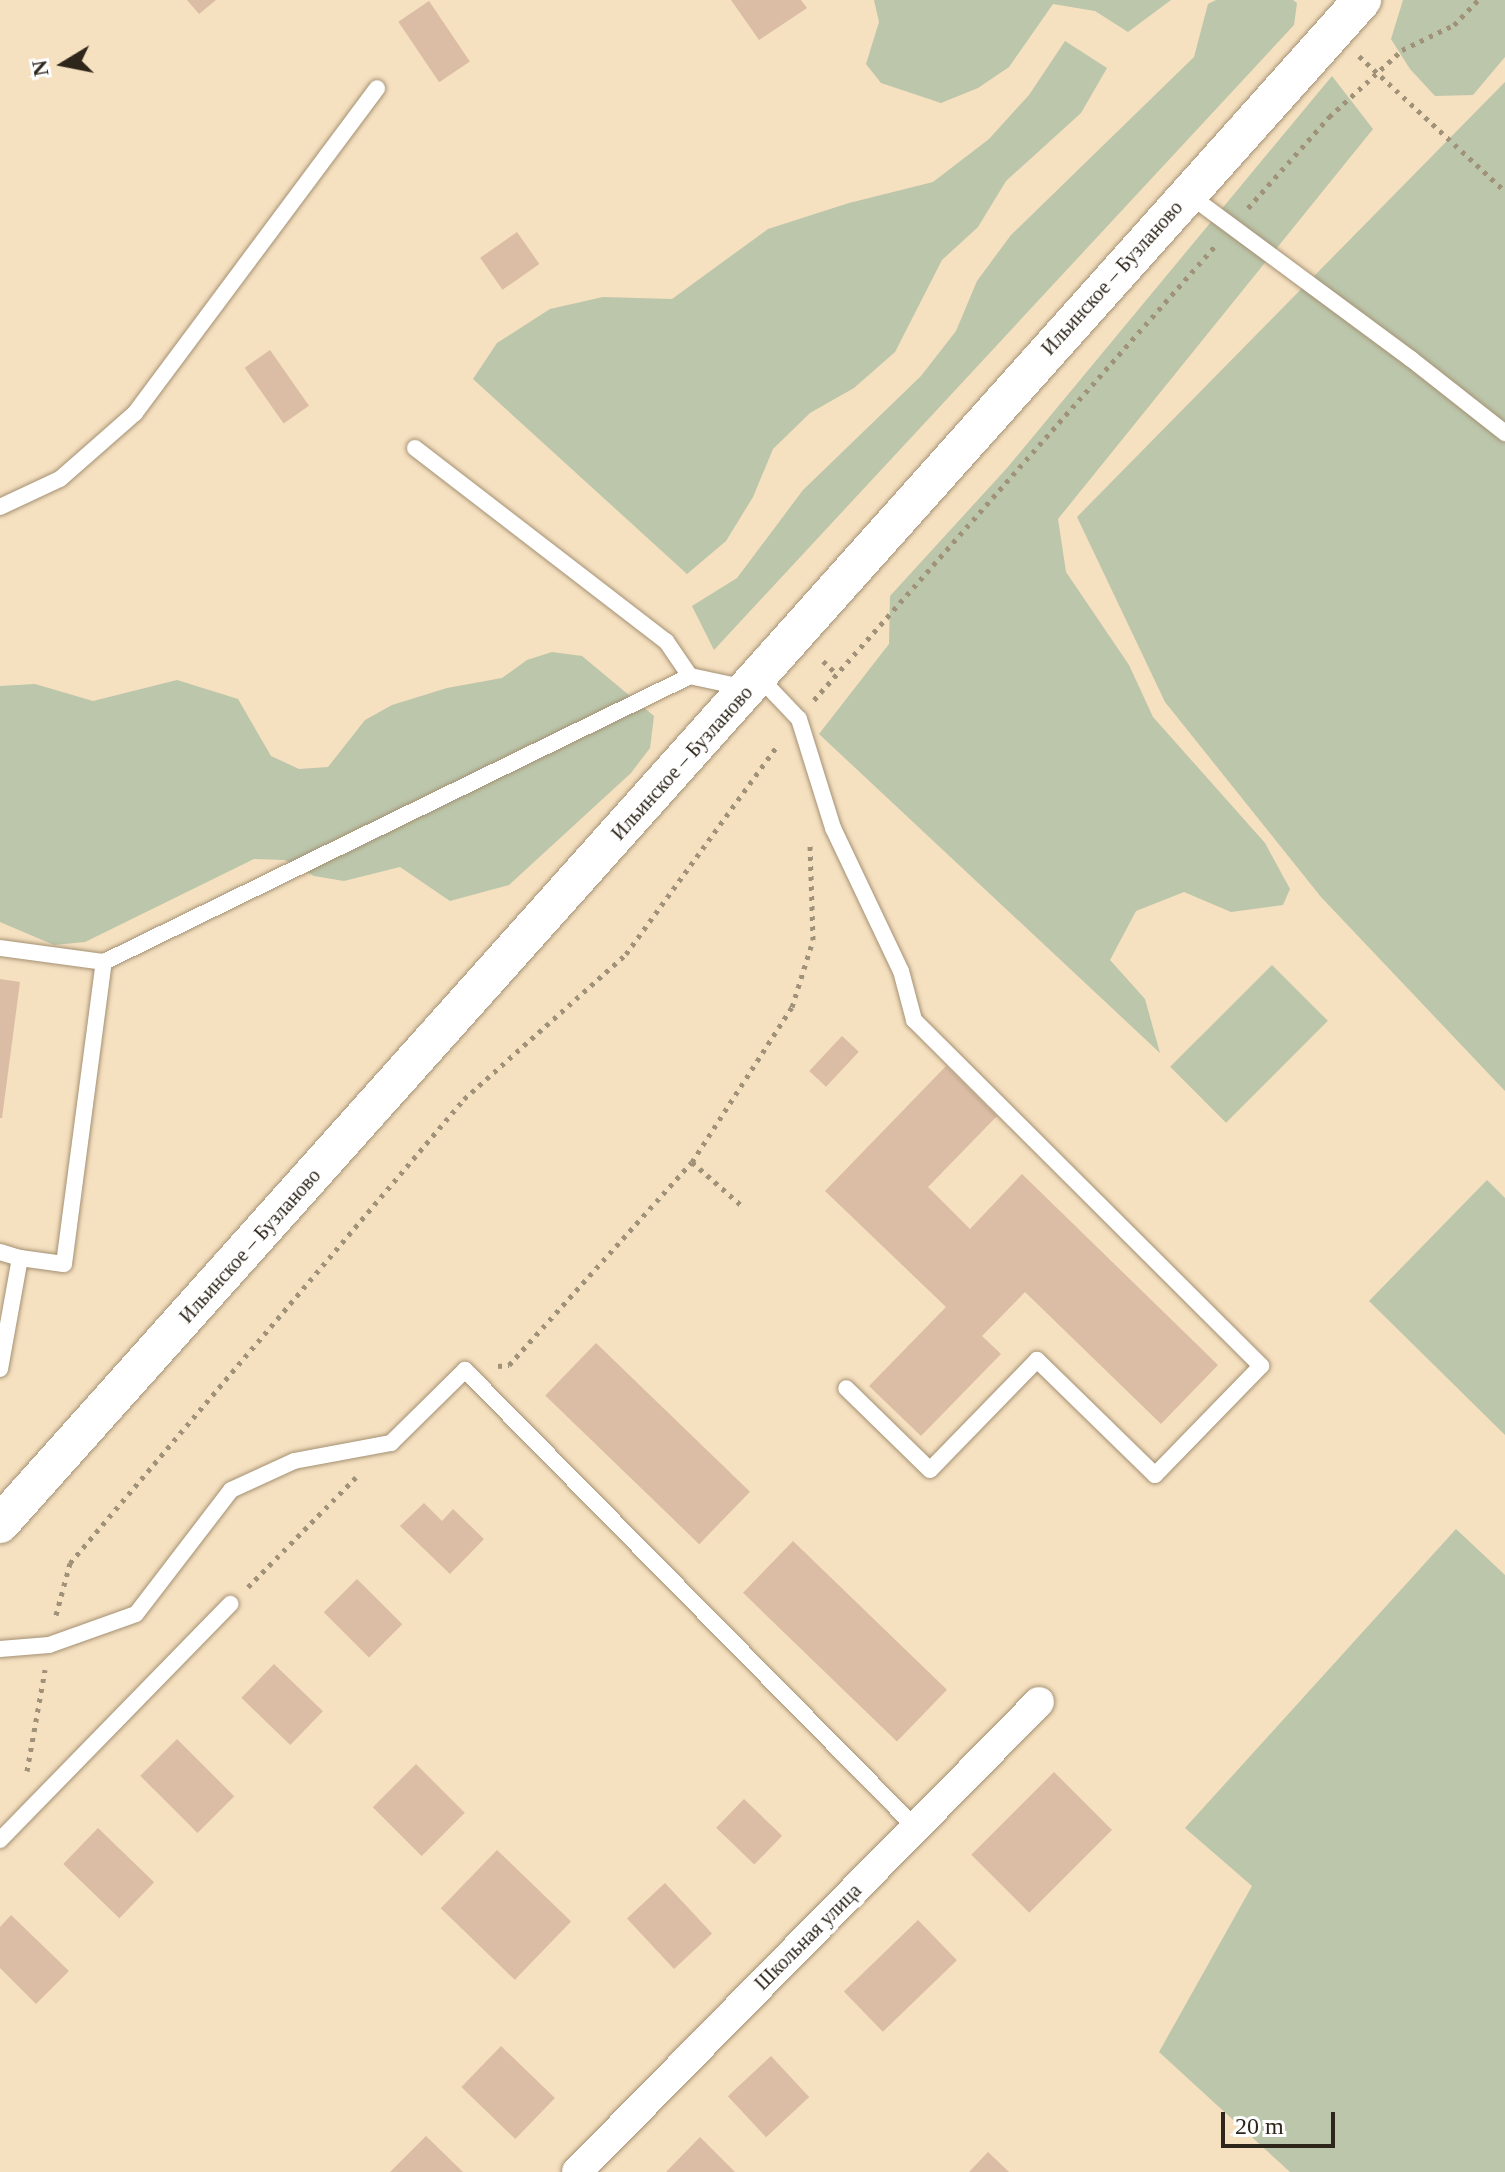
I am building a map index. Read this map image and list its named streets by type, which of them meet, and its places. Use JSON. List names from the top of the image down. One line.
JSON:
{"streets":{"street":["Ильинское – Бузланово","Школьная улица"]},"scale_bar":"20 m","north":"left"}
